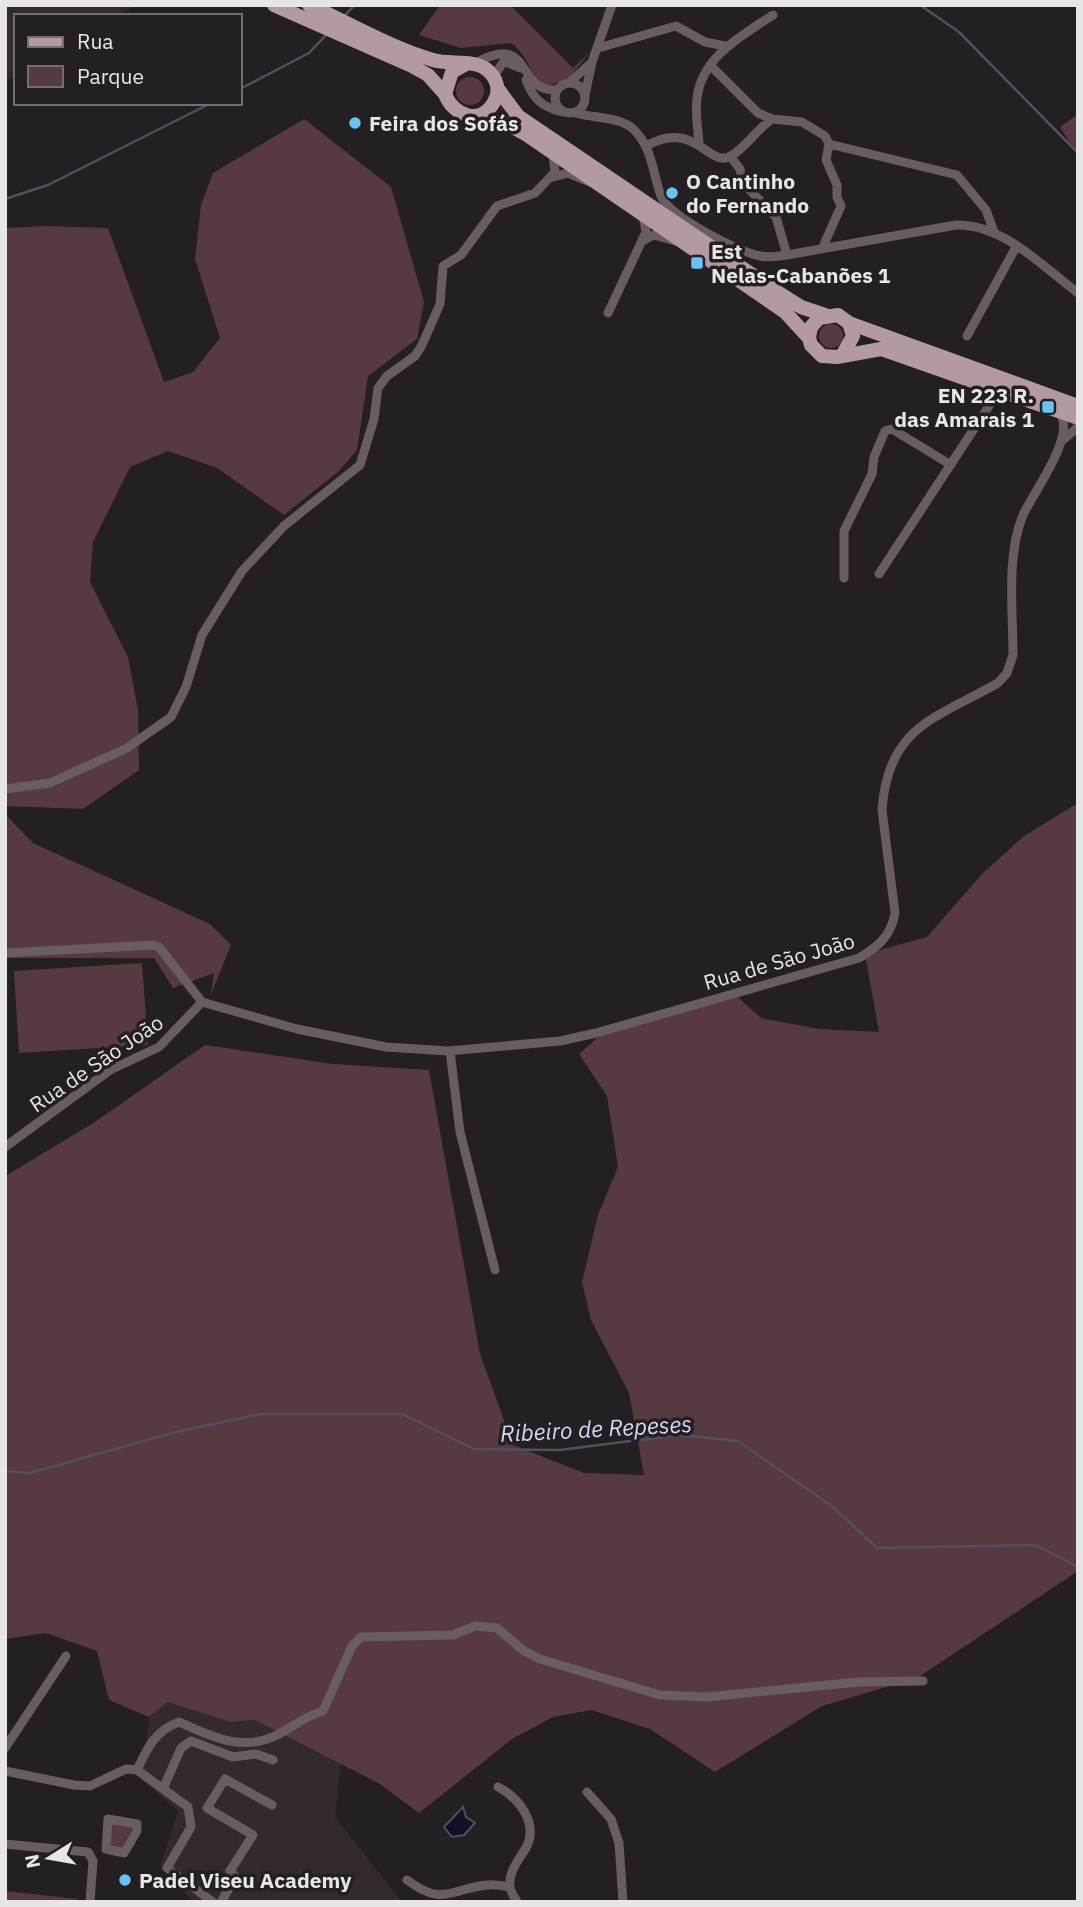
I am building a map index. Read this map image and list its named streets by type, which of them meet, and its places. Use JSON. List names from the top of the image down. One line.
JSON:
{"streets":{"street":["Rua de São João"]},"water":["Ribeiro de Repeses"],"places":{"other":["Feira dos Sofás","O Cantinho do Fernando","Padel Viseu Academy"],"transit":["Est Nelas-Cabanões 1","EN 223 R. das Amarais 1"]},"legend":["Rua","Parque"],"north":"left"}
